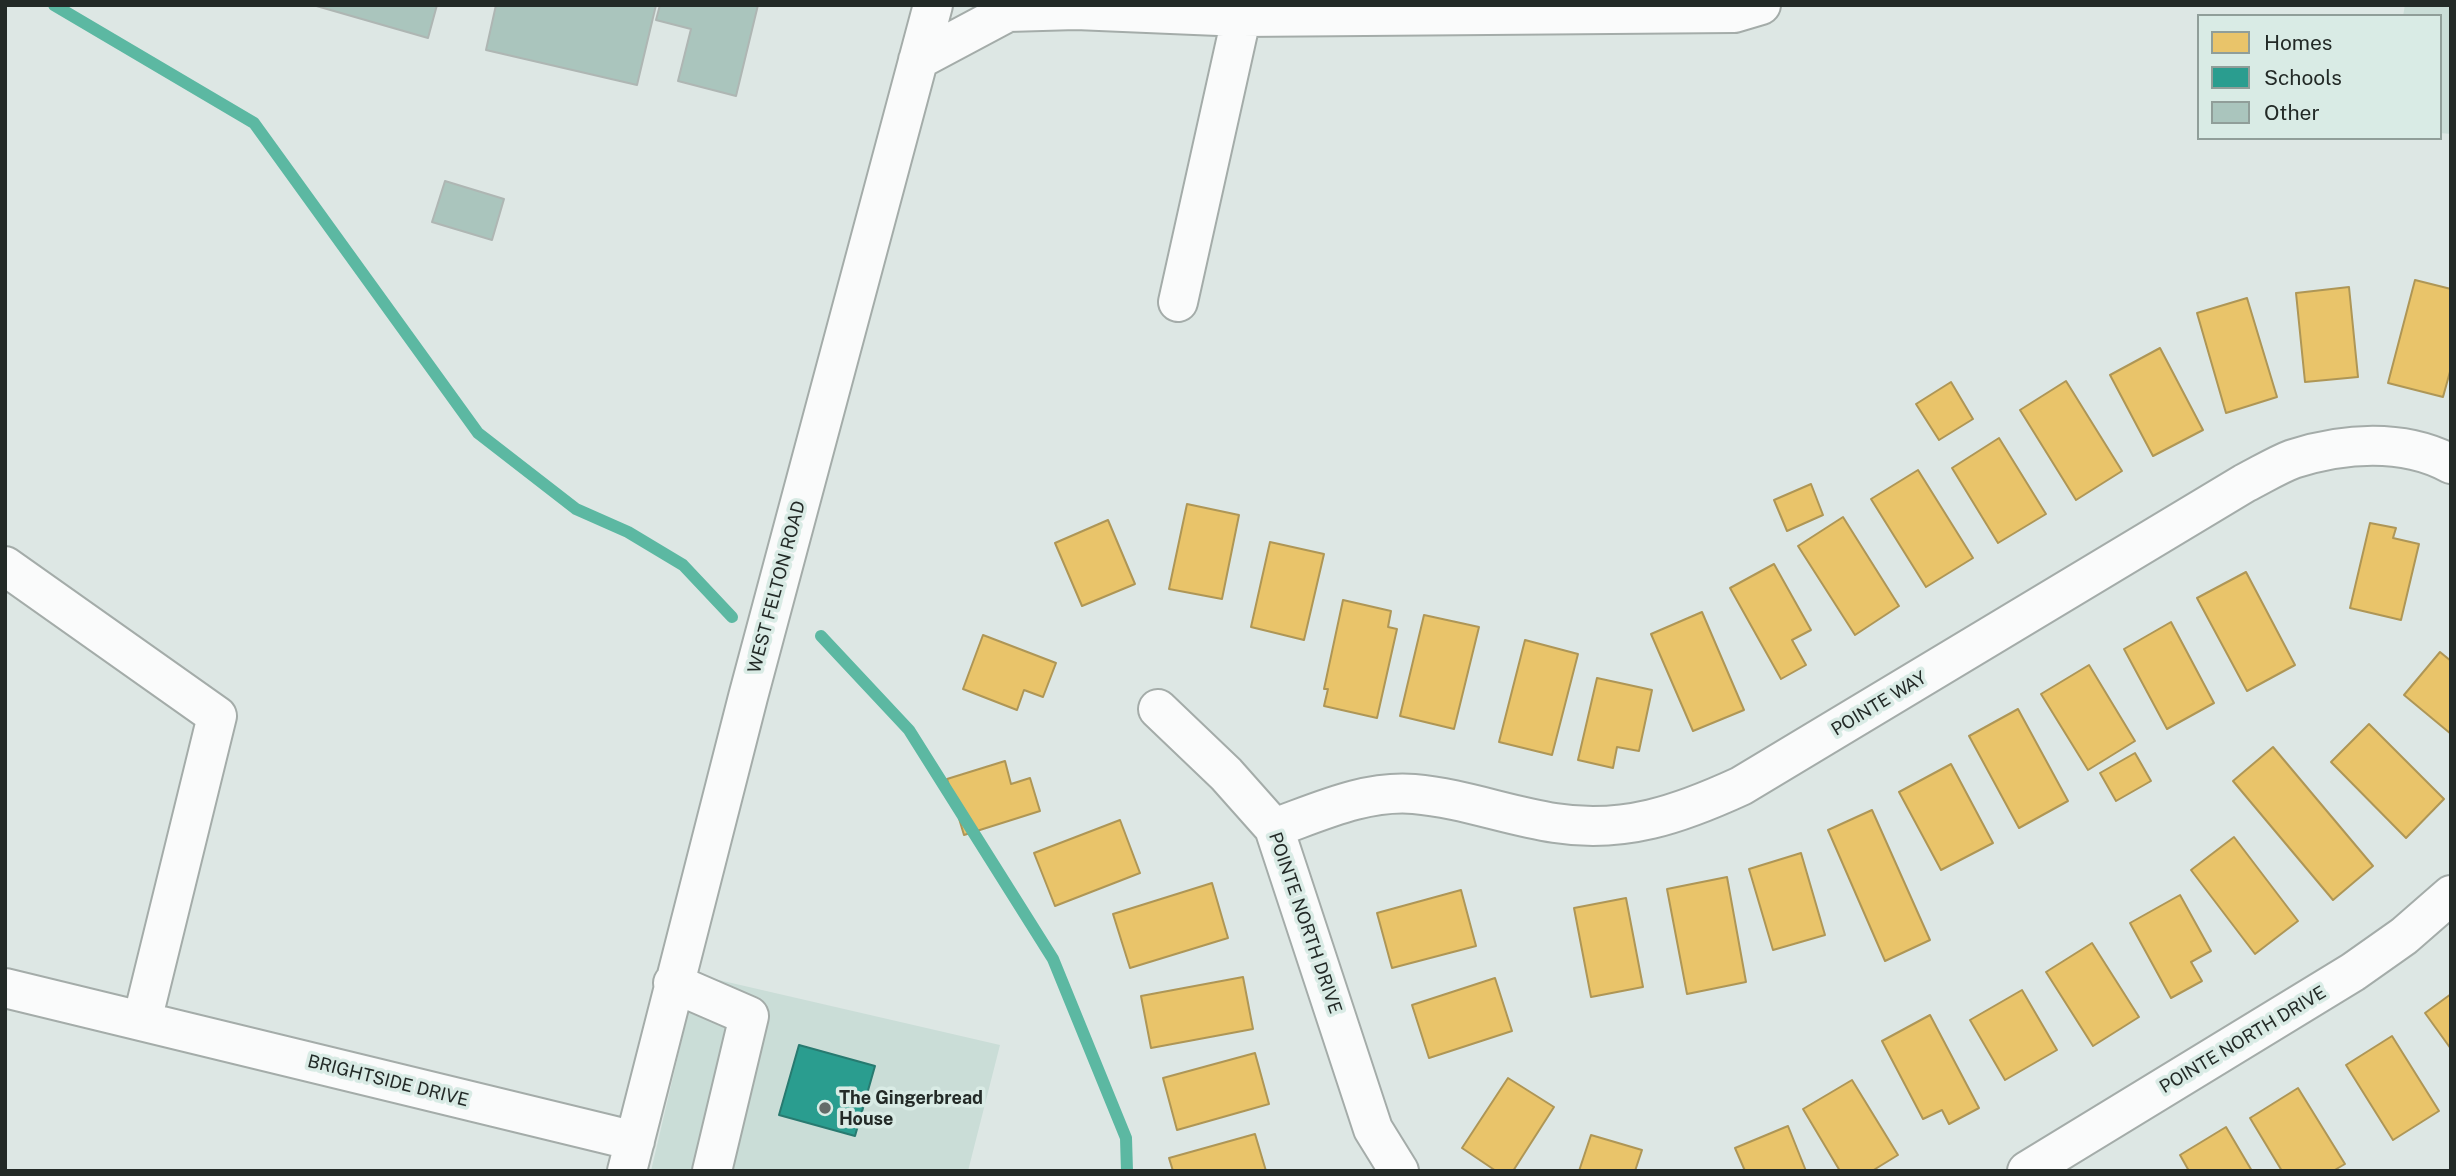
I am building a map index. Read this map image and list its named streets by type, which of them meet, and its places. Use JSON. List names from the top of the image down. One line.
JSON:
{"streets":{"street":["WEST FELTON ROAD","POINTE WAY","POINTE NORTH DRIVE","BRIGHTSIDE DRIVE"]},"crossings":[["WEST FELTON ROAD","BRIGHTSIDE DRIVE"],["POINTE WAY","POINTE NORTH DRIVE"]],"places":["The Gingerbread House"],"legend":["Homes","Schools","Other"]}
